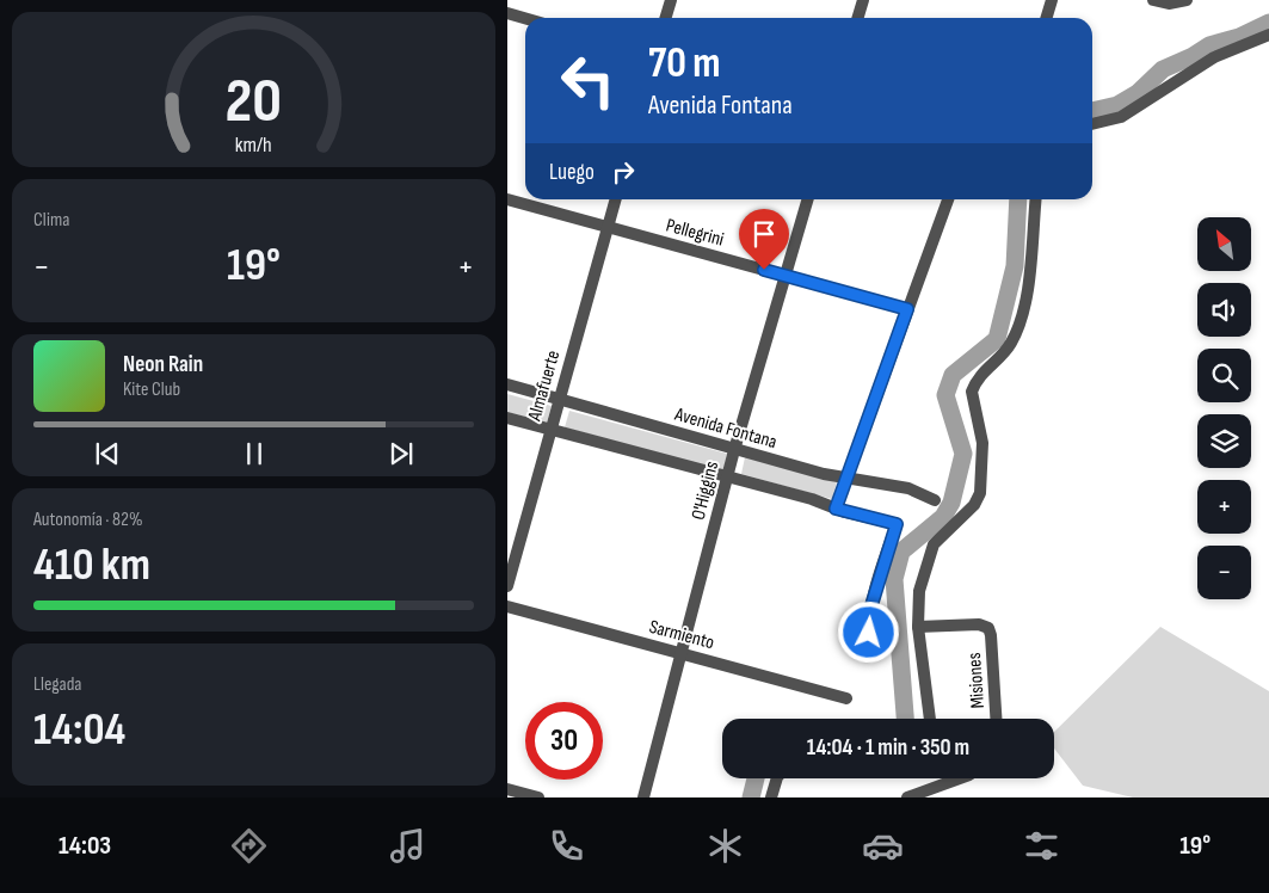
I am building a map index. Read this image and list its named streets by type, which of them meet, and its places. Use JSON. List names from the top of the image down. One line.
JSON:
{"streets":{"street":["Pellegrini","Almafuerte","Avenida Fontana","O'Higgins","Sarmiento","Misiones"]},"crossings":[["Pellegrini","Almafuerte"],["Pellegrini","O'Higgins"],["Almafuerte","Avenida Fontana"],["Avenida Fontana","O'Higgins"],["O'Higgins","Sarmiento"]],"north":"top left","page":{"turn":["70 m","Avenida Fontana"],"then":"Luego","tile":["Clima",["Autonomía · 82%","410 km"],["Llegada","14:04"]],"map_buttons":["+","−"],"heat":["−","19°","+"],"song":["Neon Rain","Kite Club"],"limit":"30","trip":"14:04 · 1 min · 350 m","tabs":["14:03","19°"],"gauge":["20","km/h"]}}
